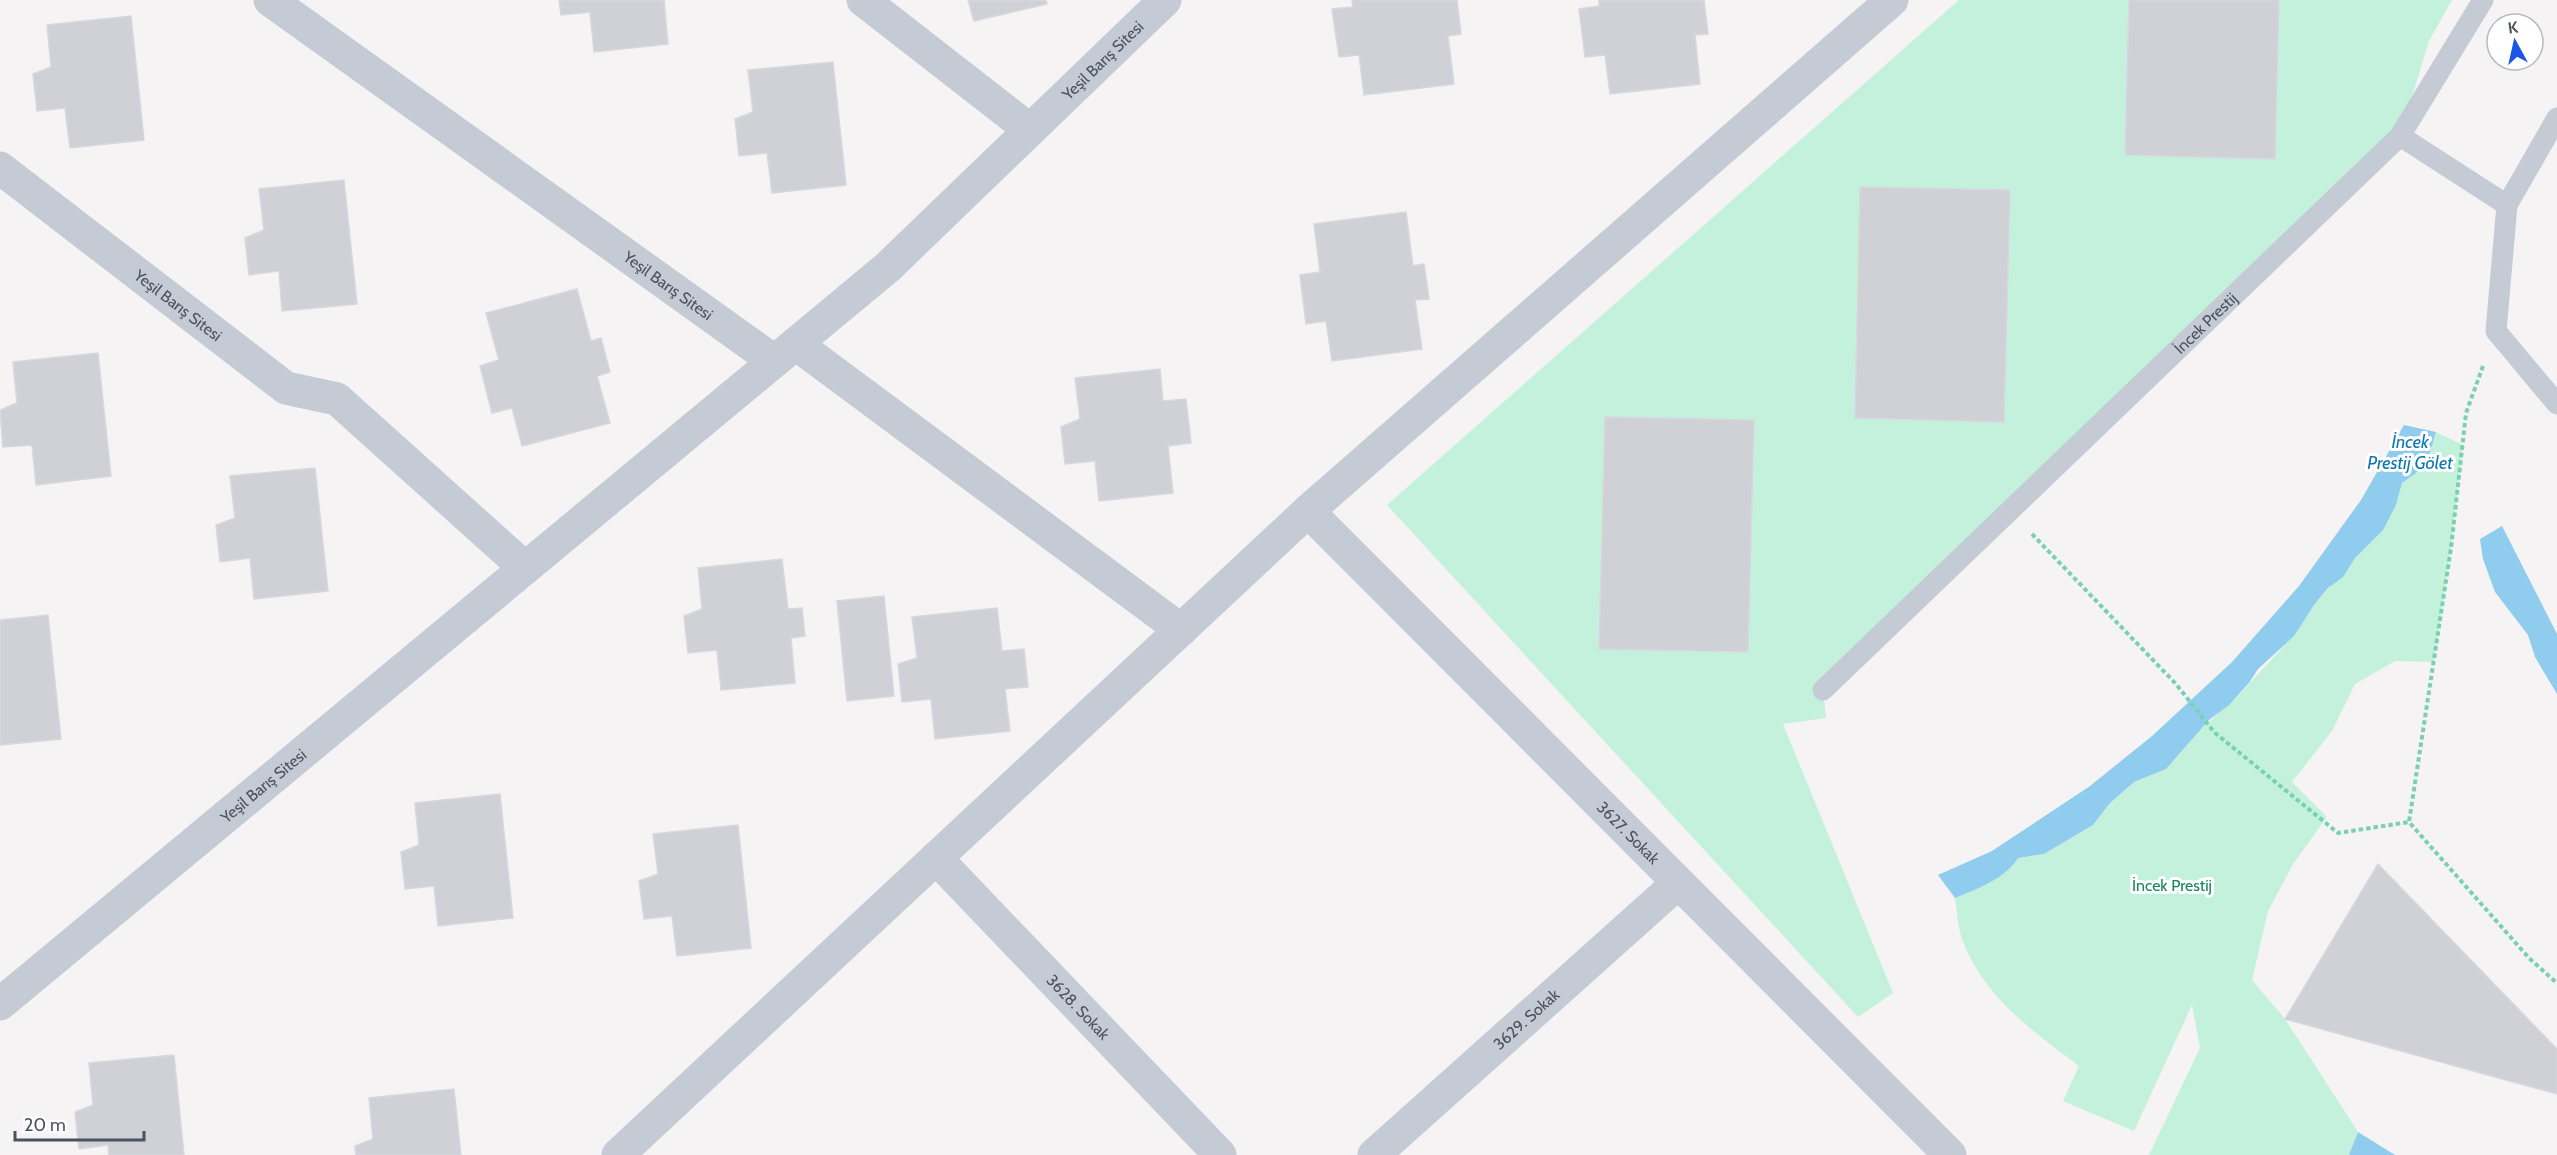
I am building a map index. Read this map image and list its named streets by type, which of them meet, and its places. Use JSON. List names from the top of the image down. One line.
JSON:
{"streets":{"street":["Yeşil Barış Sitesi","3627. Sokak","3628. Sokak","3629. Sokak"],"lane":["İncek Prestij"]},"crossings":[["3627. Sokak","3629. Sokak"]],"water":["İncek Prestij Gölet"],"parks":["İncek Prestij"],"scale_bar":"20 m","north":"top"}
